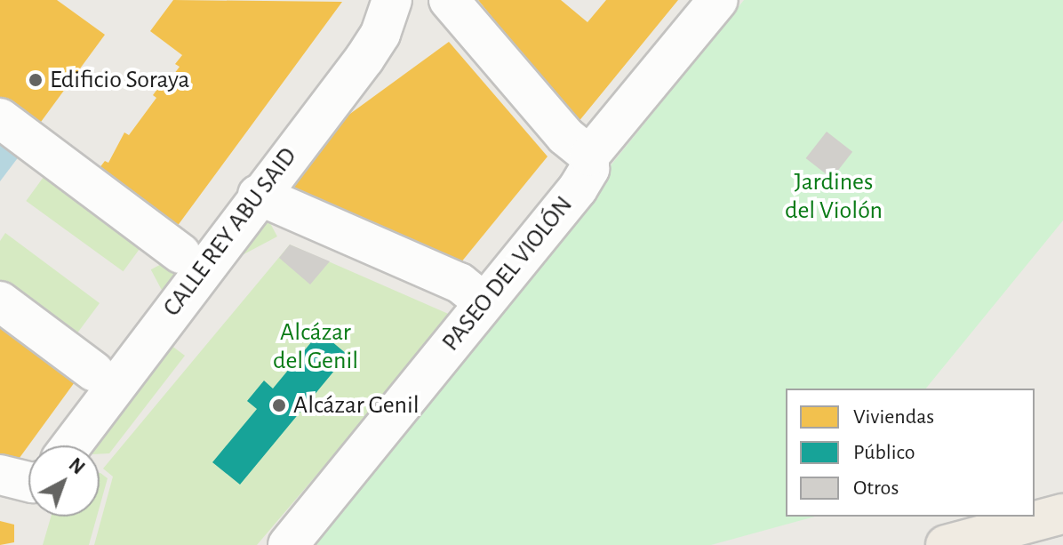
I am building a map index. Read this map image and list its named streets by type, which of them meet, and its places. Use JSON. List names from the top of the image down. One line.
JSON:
{"streets":{"street":["CALLE REY ABU SAID","PASEO DEL VIOLÓN"]},"parks":["Jardines del Violón","Alcázar del Genil"],"places":["Edificio Soraya","Alcázar Genil"],"legend":["Viviendas","Público","Otros"],"north":"top right"}
